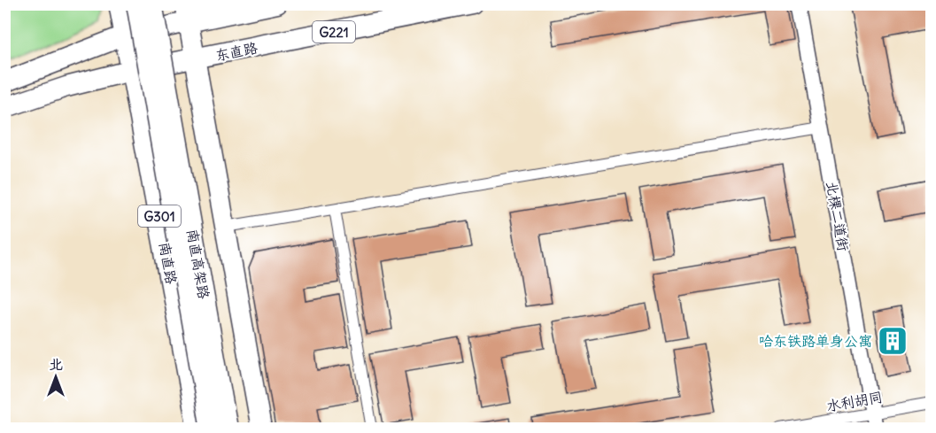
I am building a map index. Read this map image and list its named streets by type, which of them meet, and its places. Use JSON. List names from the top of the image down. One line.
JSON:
{"streets":{"highway":["G221","东直路","G301","南直路","南直高架路"],"street":["北棵二道街","水利胡同"]},"crossings":[["东直路","南直路"],["北棵二道街","水利胡同"]],"places":{"building":["哈东铁路单身公寓"]},"north":"top"}
